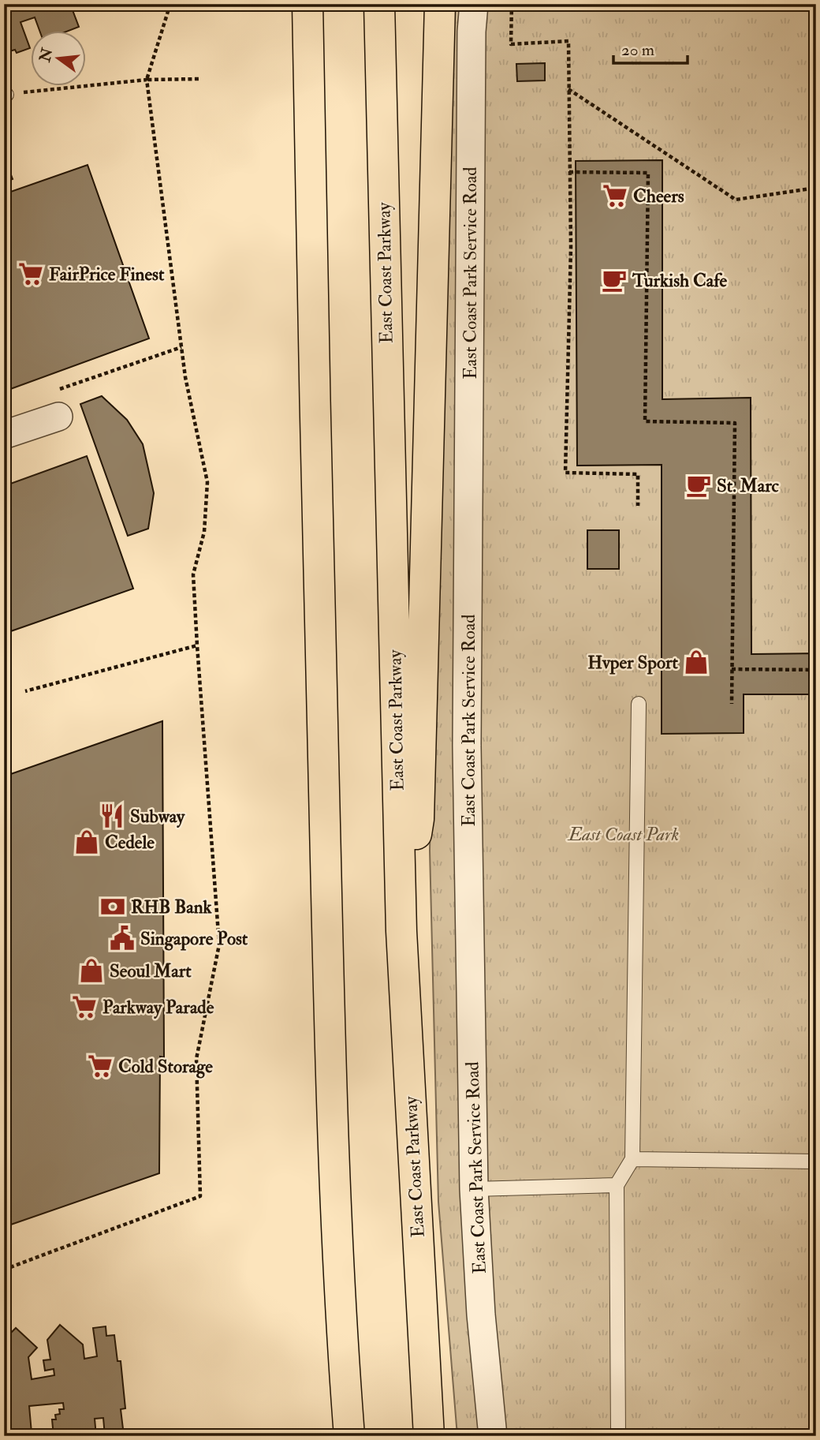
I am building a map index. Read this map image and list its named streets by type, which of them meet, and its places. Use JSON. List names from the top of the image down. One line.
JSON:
{"streets":{"highway":["East Coast Parkway"],"street":["East Coast Park Service Road"]},"parks":["East Coast Park"],"places":{"supermarket":["Cheers","FairPrice Finest","Parkway Parade","Cold Storage"],"cafe":["Turkish Cafe","St. Marc"],"shop":["Hvper Sport","Cedele","Seoul Mart"],"restaurant":["Subway"],"bank":["RHB Bank"],"public building":["Singapore Post"]},"scale_bar":"20 m","north":"left"}
